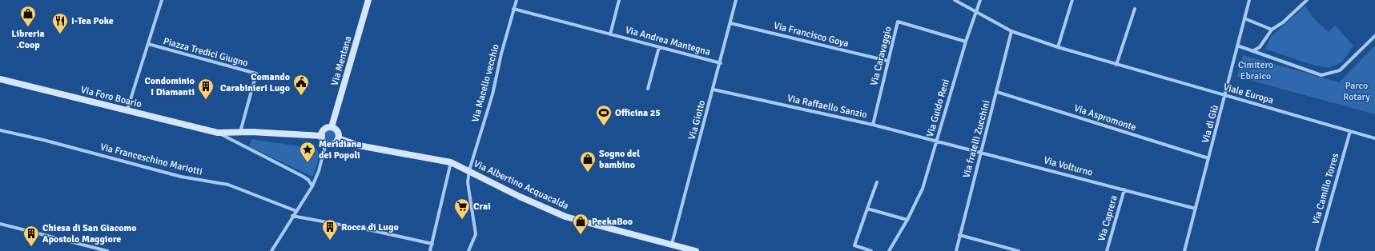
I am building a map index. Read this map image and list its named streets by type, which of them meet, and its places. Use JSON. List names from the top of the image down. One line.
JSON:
{"streets":{"main road":["Via Mentana","Via Foro Boario","Via Albertino Acquacalda"],"street":["Via Francisco Goya","Via Andrea Mantegna","Piazza Tredici Giugno","Via Caravaggio","Via Macello vecchio","Viale Europa","Via Raffaello Sanzio","Via Guido Reni","Via Aspromonte","Via Giotto","Via di Giù","Via fratelli Zucchini","Via Franceschino Mariotti","Via Volturno","Via Camillo Torres","Via Caprera"]},"crossings":[["Via Francisco Goya","Via Caravaggio"],["Via Francisco Goya","Via Giotto"],["Via Andrea Mantegna","Via Macello vecchio"],["Via Andrea Mantegna","Via Giotto"],["Piazza Tredici Giugno","Via Foro Boario"],["Via Caravaggio","Via Raffaello Sanzio"],["Via Caravaggio","Via Guido Reni"],["Via Mentana","Via Foro Boario"],["Via Mentana","Via Albertino Acquacalda"],["Via Macello vecchio","Via Albertino Acquacalda"],["Viale Europa","Via Guido Reni"],["Viale Europa","Via di Giù"],["Viale Europa","Via fratelli Zucchini"],["Viale Europa","Via Camillo Torres"],["Via Foro Boario","Via Albertino Acquacalda"],["Via Raffaello Sanzio","Via Guido Reni"],["Via Raffaello Sanzio","Via Giotto"],["Via Raffaello Sanzio","Via Volturno"],["Via Guido Reni","Via Volturno"],["Via Aspromonte","Via di Giù"],["Via Aspromonte","Via fratelli Zucchini"],["Via Giotto","Via Albertino Acquacalda"],["Via di Giù","Via Volturno"],["Via fratelli Zucchini","Via Volturno"],["Via Volturno","Via Caprera"]],"parks":["Cimitero Ebraico","Parco Rotary"],"places":{"shop":["Libreria .Coop","Sogno del bambino","PeekaBoo"],"restaurant":["I-Tea Poke"],"public building":["Comando Carabinieri Lugo"],"building":["Condominio I Diamanti","Rocca di Lugo","Chiesa di San Giacomo Apostolo Maggiore"],"sports":["Officina 25"],"place":["Meridiana dei Popoli"],"supermarket":["Crai"]}}
